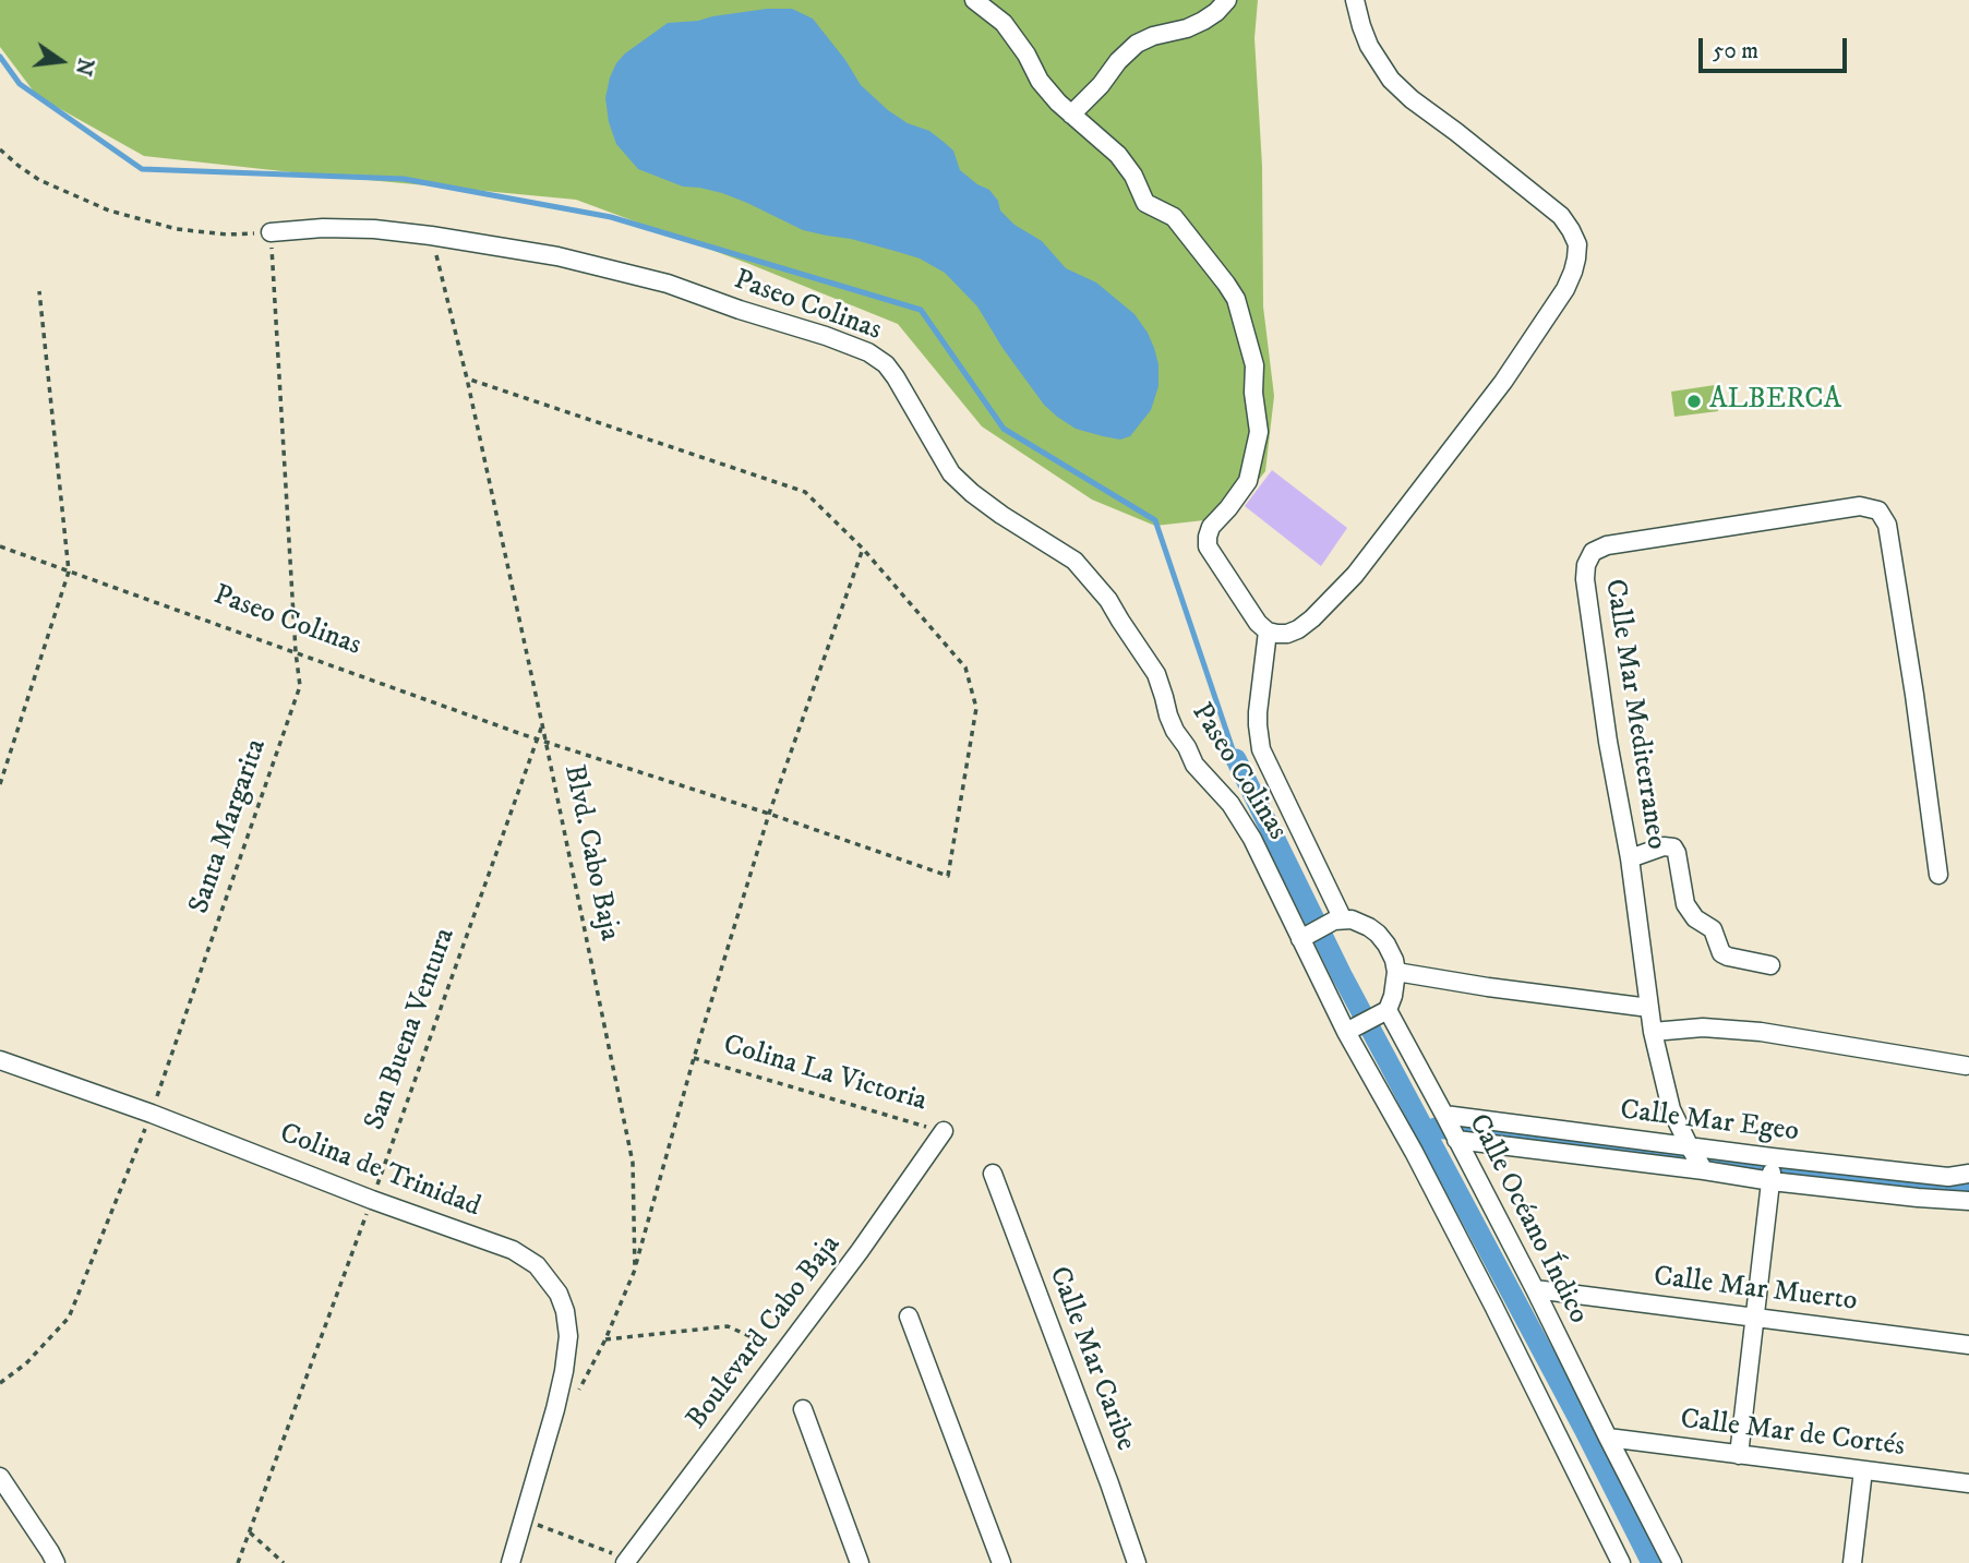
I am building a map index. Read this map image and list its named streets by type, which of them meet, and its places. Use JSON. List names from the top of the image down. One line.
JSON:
{"streets":{"street":["Paseo Colinas","Calle Mar Mediterraneo","Calle Mar Egeo","Colina de Trinidad","Calle Océano Índico","Calle Mar Muerto","Boulevard Cabo Baja","Calle Mar Caribe","Calle Mar de Cortés"],"path":["Santa Margarita","Blvd. Cabo Baja","San Buena Ventura","Colina La Victoria"]},"crossings":[["Paseo Colinas","Santa Margarita"],["Paseo Colinas","Blvd. Cabo Baja"],["Paseo Colinas","San Buena Ventura"],["Paseo Colinas","Calle Océano Índico"],["Calle Mar Mediterraneo","Calle Mar Egeo"],["Santa Margarita","Colina de Trinidad"],["Blvd. Cabo Baja","San Buena Ventura"],["San Buena Ventura","Colina de Trinidad"],["Colina La Victoria","Boulevard Cabo Baja"],["Calle Mar Egeo","Calle Océano Índico"],["Calle Océano Índico","Calle Mar Muerto"],["Calle Océano Índico","Calle Mar de Cortés"]],"places":["ALBERCA"],"scale_bar":"50 m","north":"right"}
